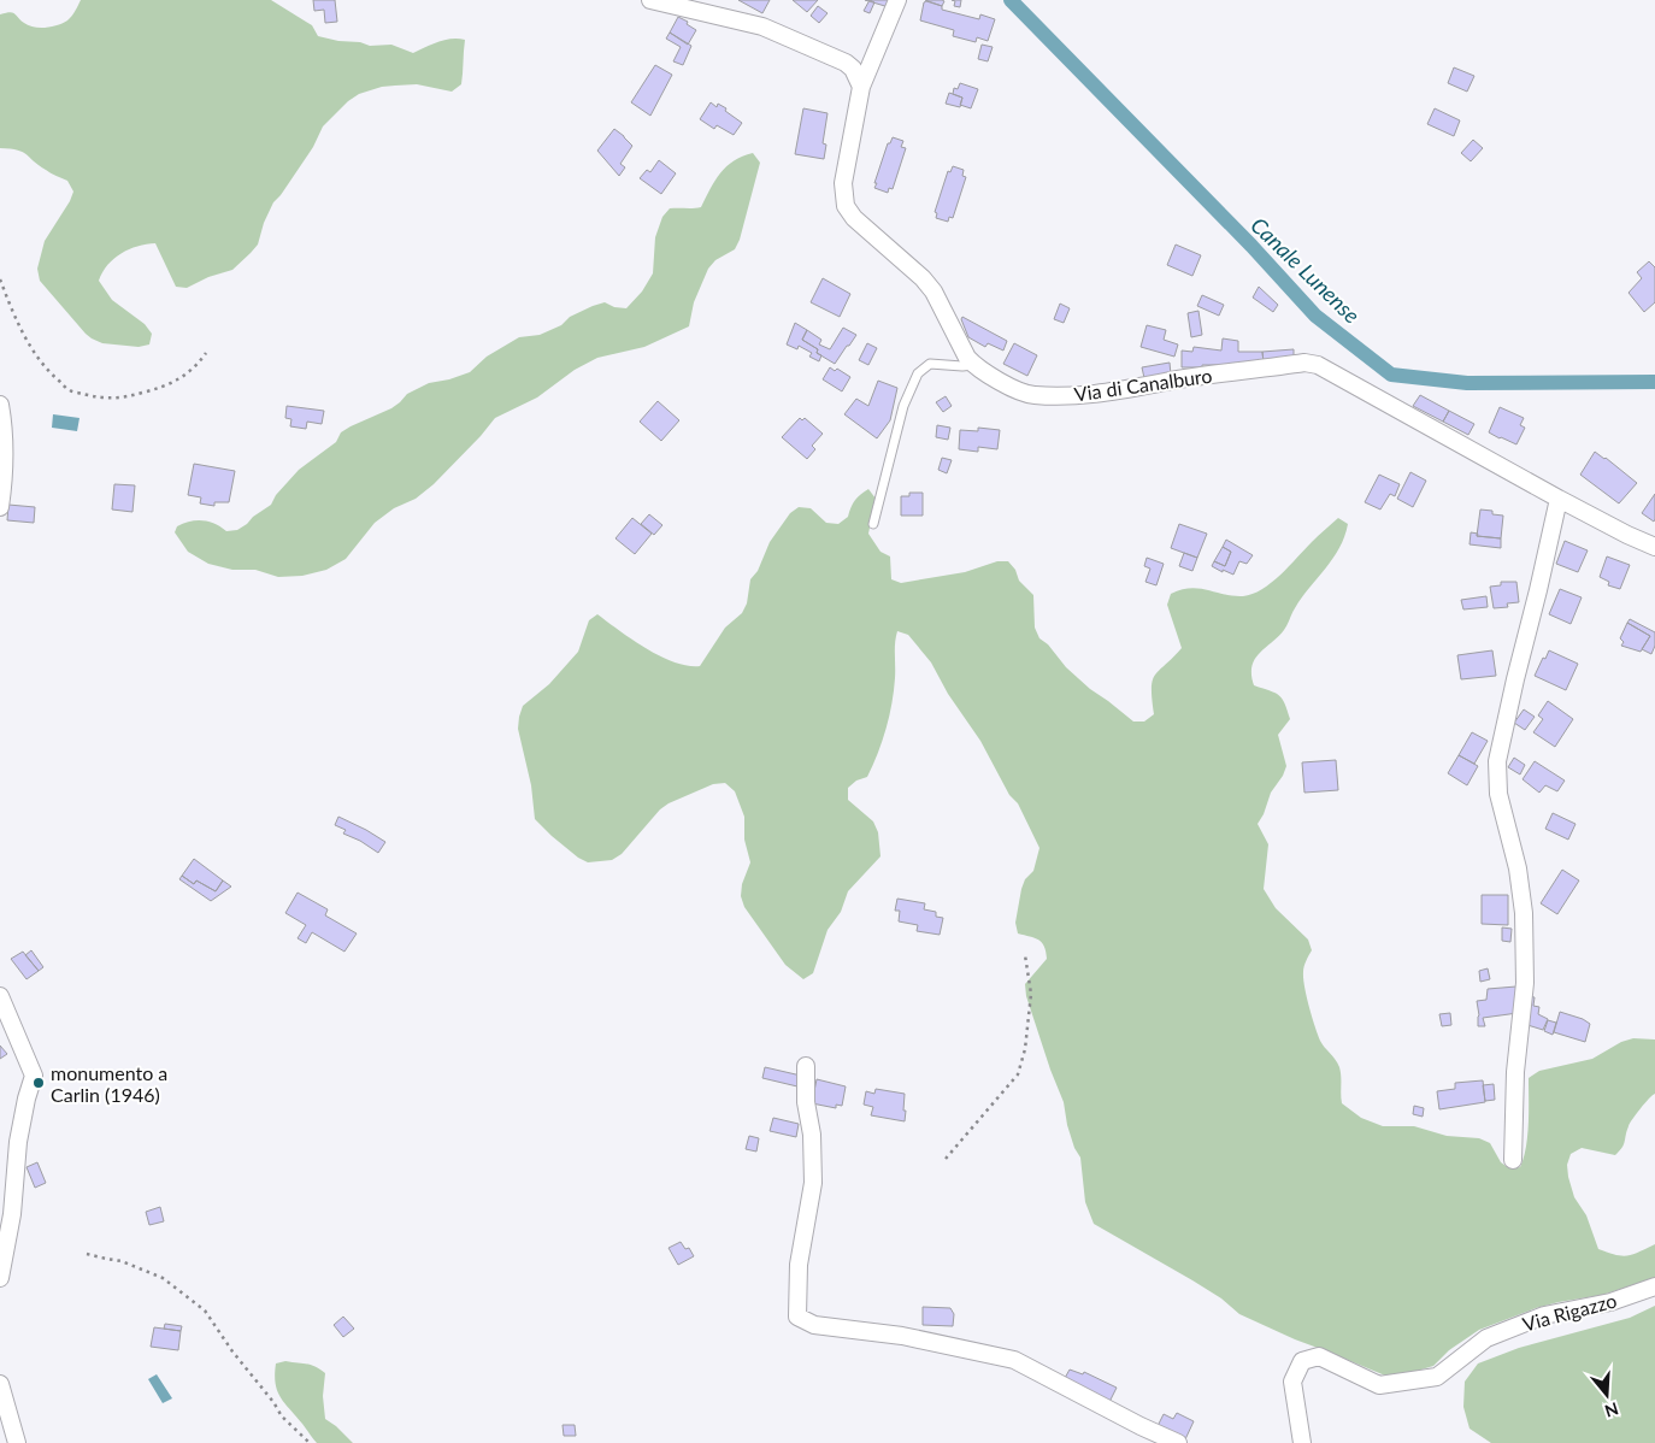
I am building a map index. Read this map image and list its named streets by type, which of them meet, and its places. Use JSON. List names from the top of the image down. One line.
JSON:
{"streets":{"street":["Via di Canalburo","Via Rigazzo"]},"water":["Canale Lunense"],"places":["monumento a Carlin (1946)"],"north":"bottom"}
